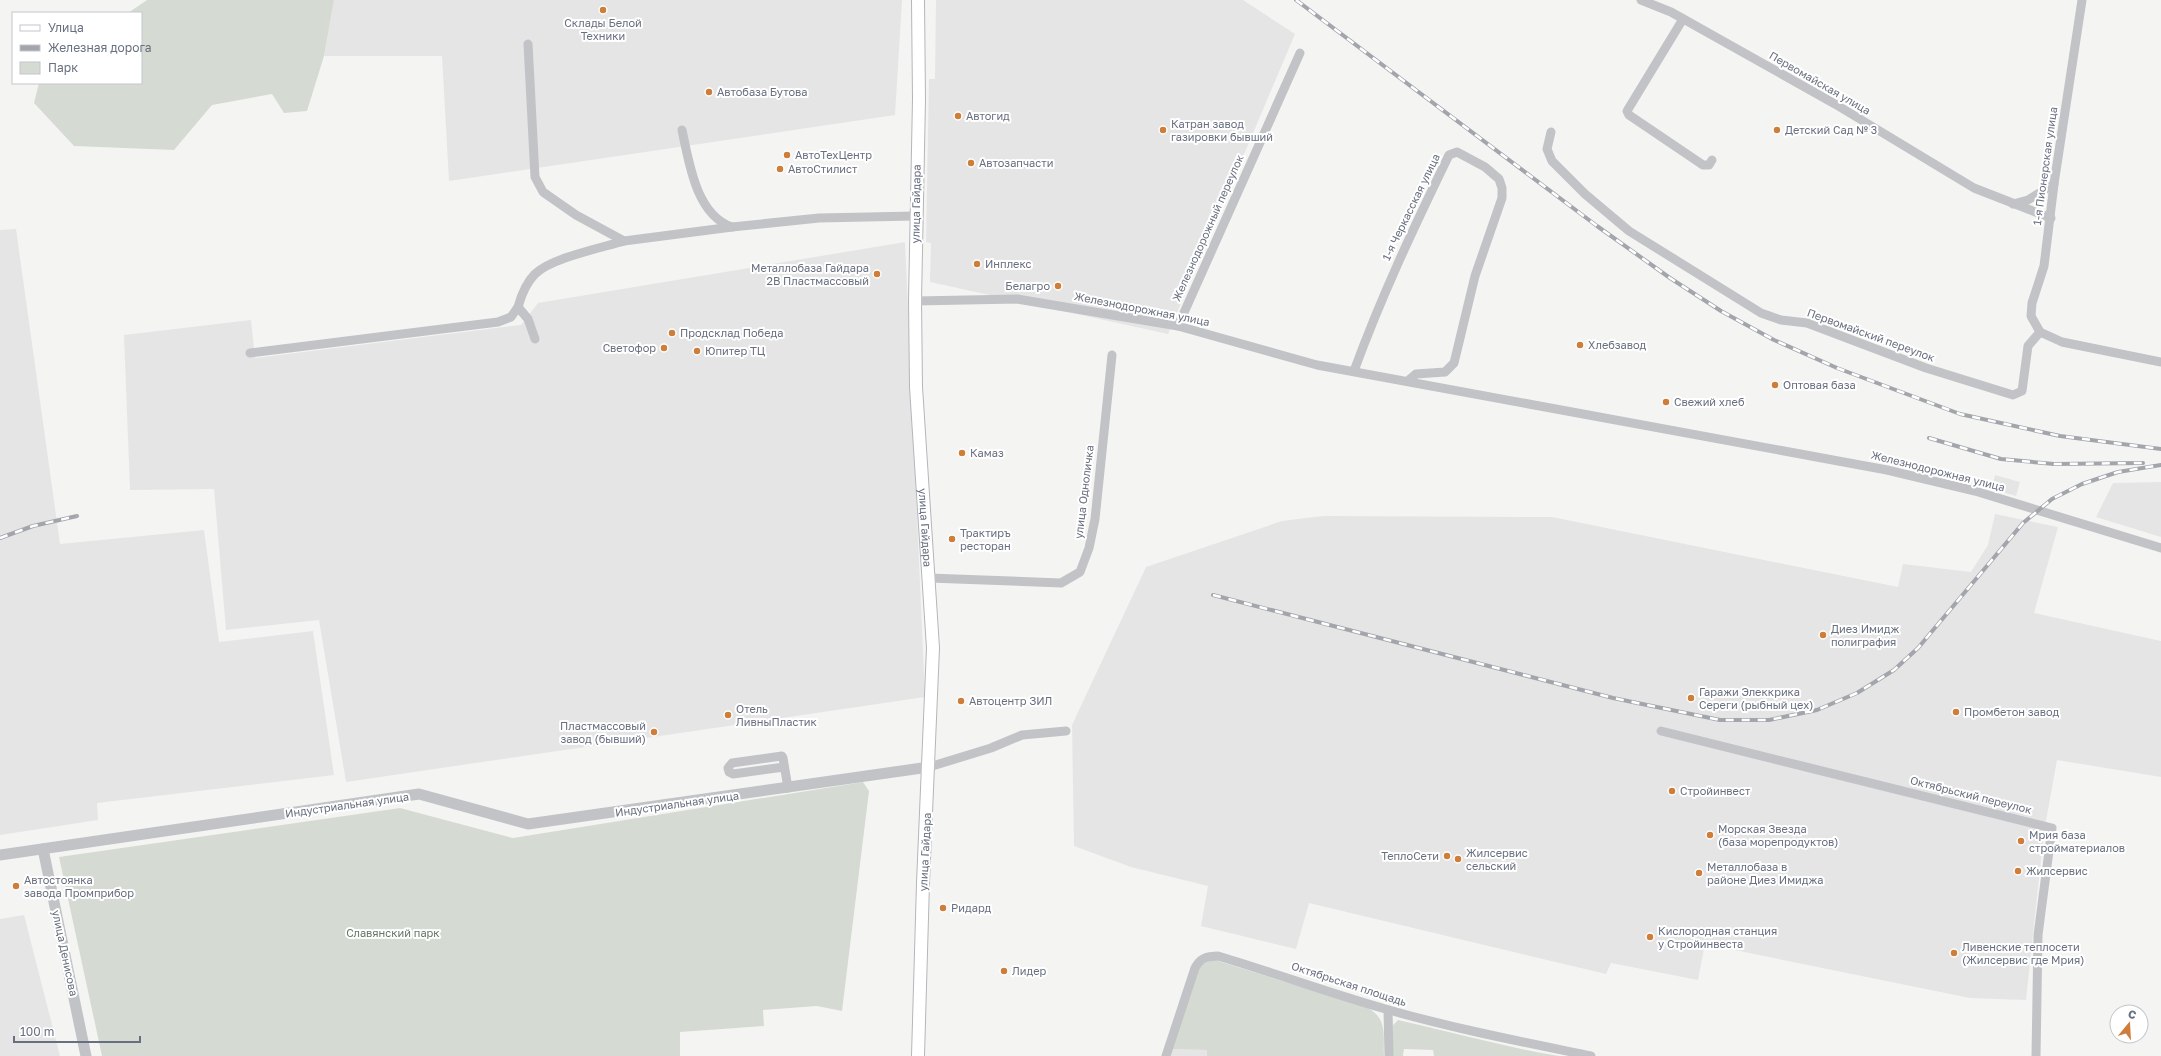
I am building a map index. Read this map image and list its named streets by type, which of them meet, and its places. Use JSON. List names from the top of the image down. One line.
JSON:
{"streets":{"main road":["улица Гайдара"],"street":["Первомайская улица","1-я Пионерская улица","1-я Черкасская улица","Железнодорожный переулок","Железнодорожная улица","Первомайский переулок","улица Одноличка","Октябрьский переулок","Индустриальная улица","улица Денисова","Октябрьская площадь"]},"crossings":[["Первомайская улица","1-я Пионерская улица"],["1-я Пионерская улица","Первомайский переулок"],["улица Гайдара","Железнодорожная улица"],["улица Гайдара","улица Одноличка"],["улица Гайдара","Индустриальная улица"],["1-я Черкасская улица","Железнодорожная улица"],["Железнодорожный переулок","Железнодорожная улица"],["Индустриальная улица","улица Денисова"]],"parks":["Славянский парк"],"places":["Склады Белой Техники","Автобаза Бутова","Автогид","Катран завод газировки бывший","Детский Сад № 3","АвтоТехЦентр","Автозапчасти","АвтоСтилист","Инплекс","Металлобаза Гайдара 2В Пластмассовый","Белагро","Продсклад Победа","Хлебзавод","Светофор","Юпитер ТЦ","Оптовая база","Свежий хлеб","Камаз","Трактиръ ресторан","Диез Имидж полиграфия","Гаражи Элеккрика Сереги (рыбный цех)","Автоцентр ЗИЛ","Промбетон завод","Отель ЛивныПластик","Пластмассовый завод (бывший)","Стройинвест","Морская Звезда (база морепродуктов)","Мрия база стройматериалов","ТеплоСети","Жилсервис сельский","Жилсервис","Металлобаза в районе Диез Имиджа","Автостоянка завода Промприбор","Ридард","Кислородная станция у Стройинвеста","Ливенские теплосети (Жилсервис где Мрия)","Лидер"],"legend":["Улица","Железная дорога","Парк"],"scale_bar":"100 m","north":"top"}
